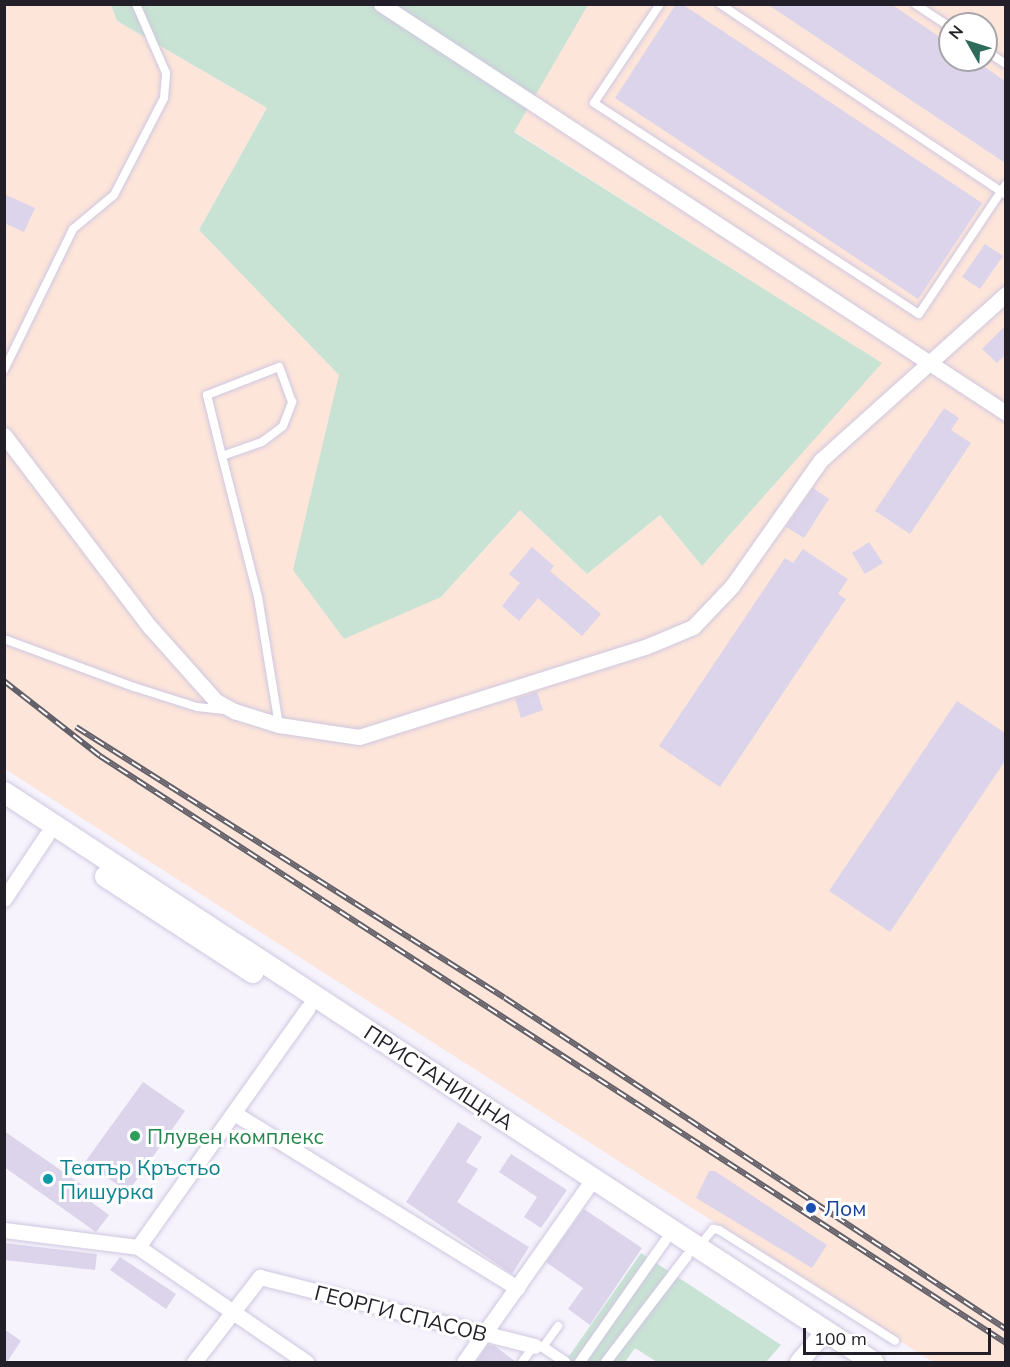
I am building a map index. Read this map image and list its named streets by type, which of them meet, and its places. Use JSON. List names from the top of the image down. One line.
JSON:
{"streets":{"main road":["ПРИСТАНИЩНА"],"street":["ГЕОРГИ СПАСОВ"]},"places":["Плувен комплекс","Театър Кръстьо Пишурка","Лом"],"scale_bar":"100 m","north":"top left"}
